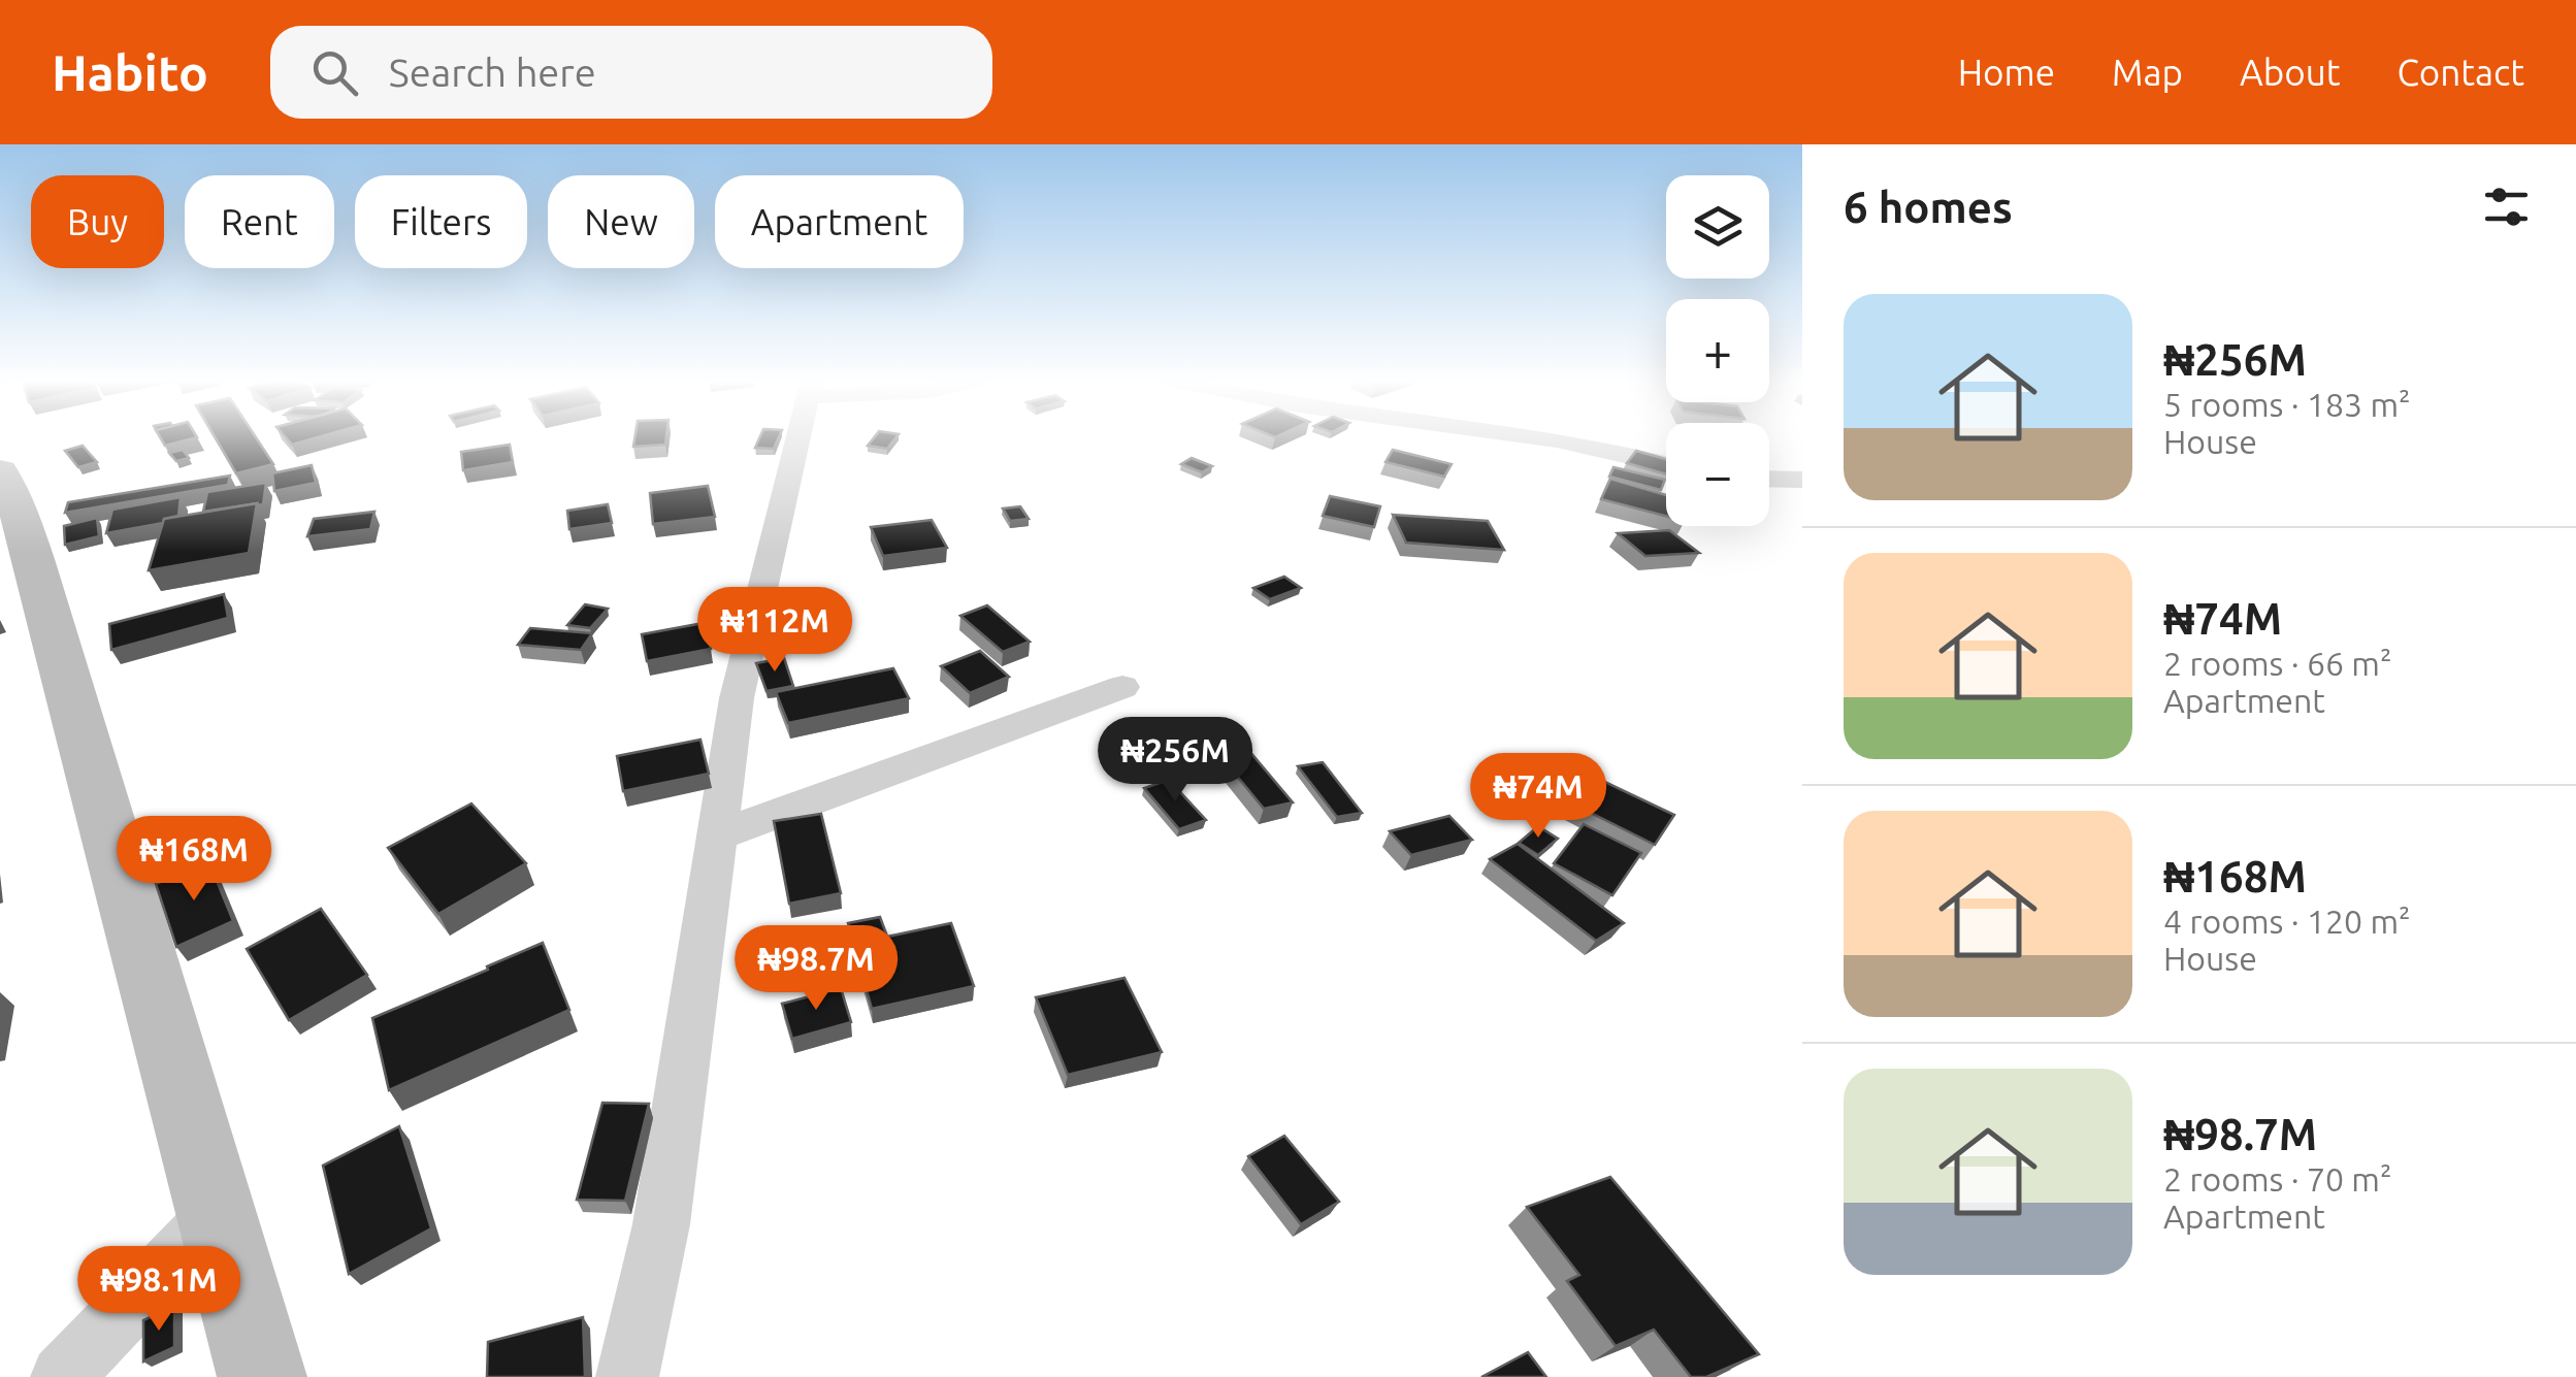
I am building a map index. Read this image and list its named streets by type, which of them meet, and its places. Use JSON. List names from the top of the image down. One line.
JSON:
{"page":{"header":"Habito","search":"Search here","nav":["Home","Map","About","Contact"],"heading":"6 homes","map_buttons":["+","−"],"chip":["Buy","Rent","Filters","New","Apartment"],"list":[{"name":"₦256M","note":"5 rooms · 183 m² · House"},{"name":"₦74M","note":"2 rooms · 66 m² · Apartment"},{"name":"₦168M","note":"4 rooms · 120 m² · House"},{"name":"₦98.7M","note":"2 rooms · 70 m² · Apartment"}],"price":["₦112M","₦256M","₦74M","₦168M","₦98.7M","₦98.1M"]}}
